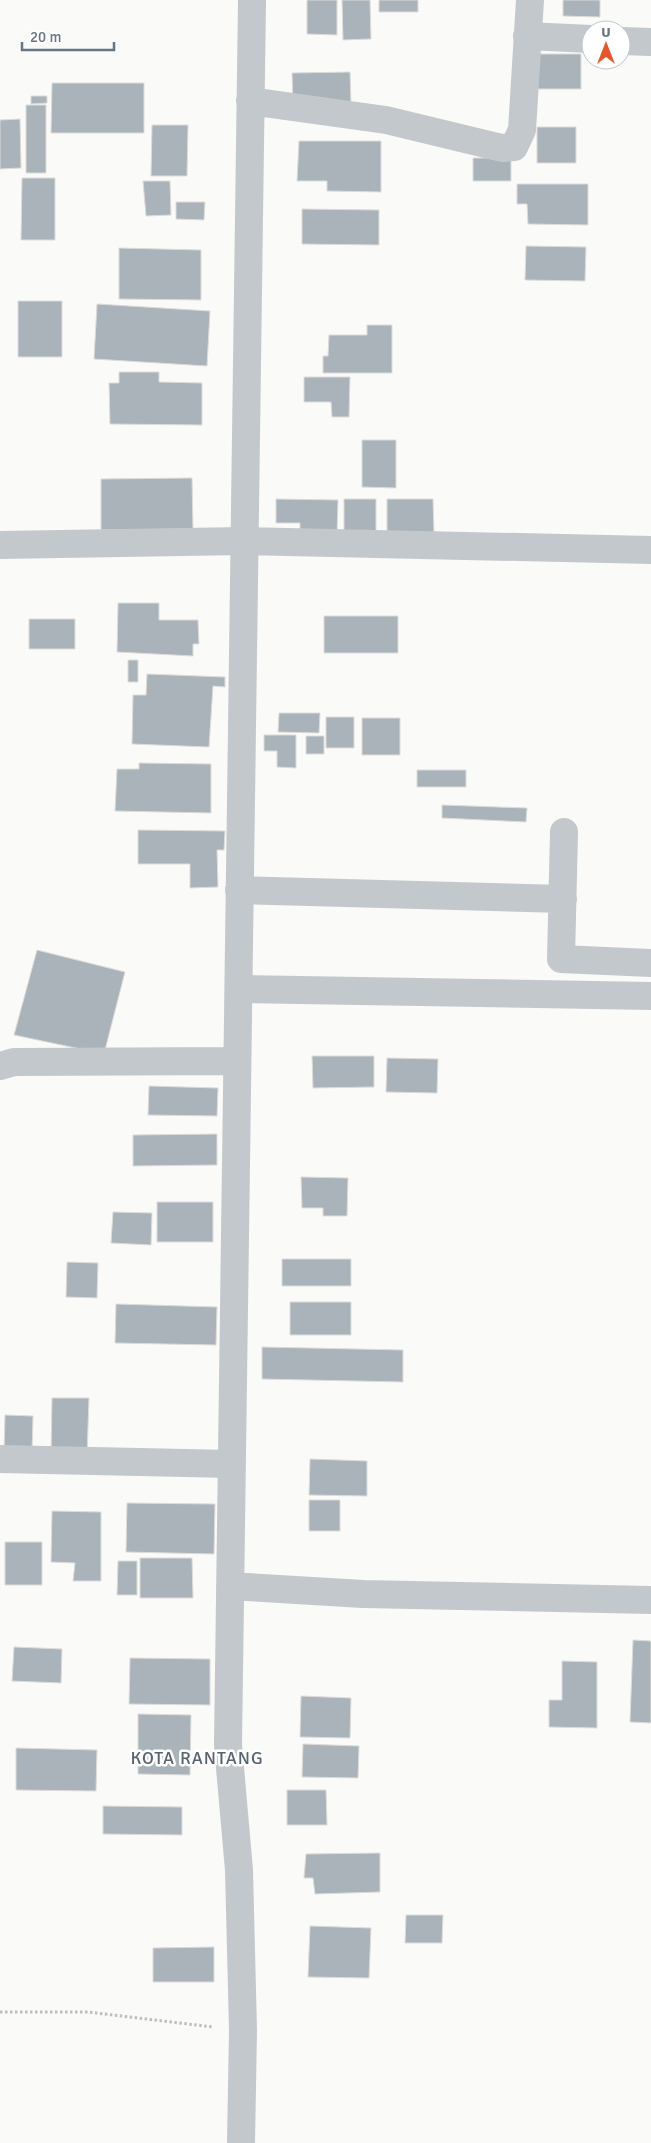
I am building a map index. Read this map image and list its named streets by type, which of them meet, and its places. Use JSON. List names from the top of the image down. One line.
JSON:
{"districts":["KOTA RANTANG"],"scale_bar":"20 m","north":"top"}
